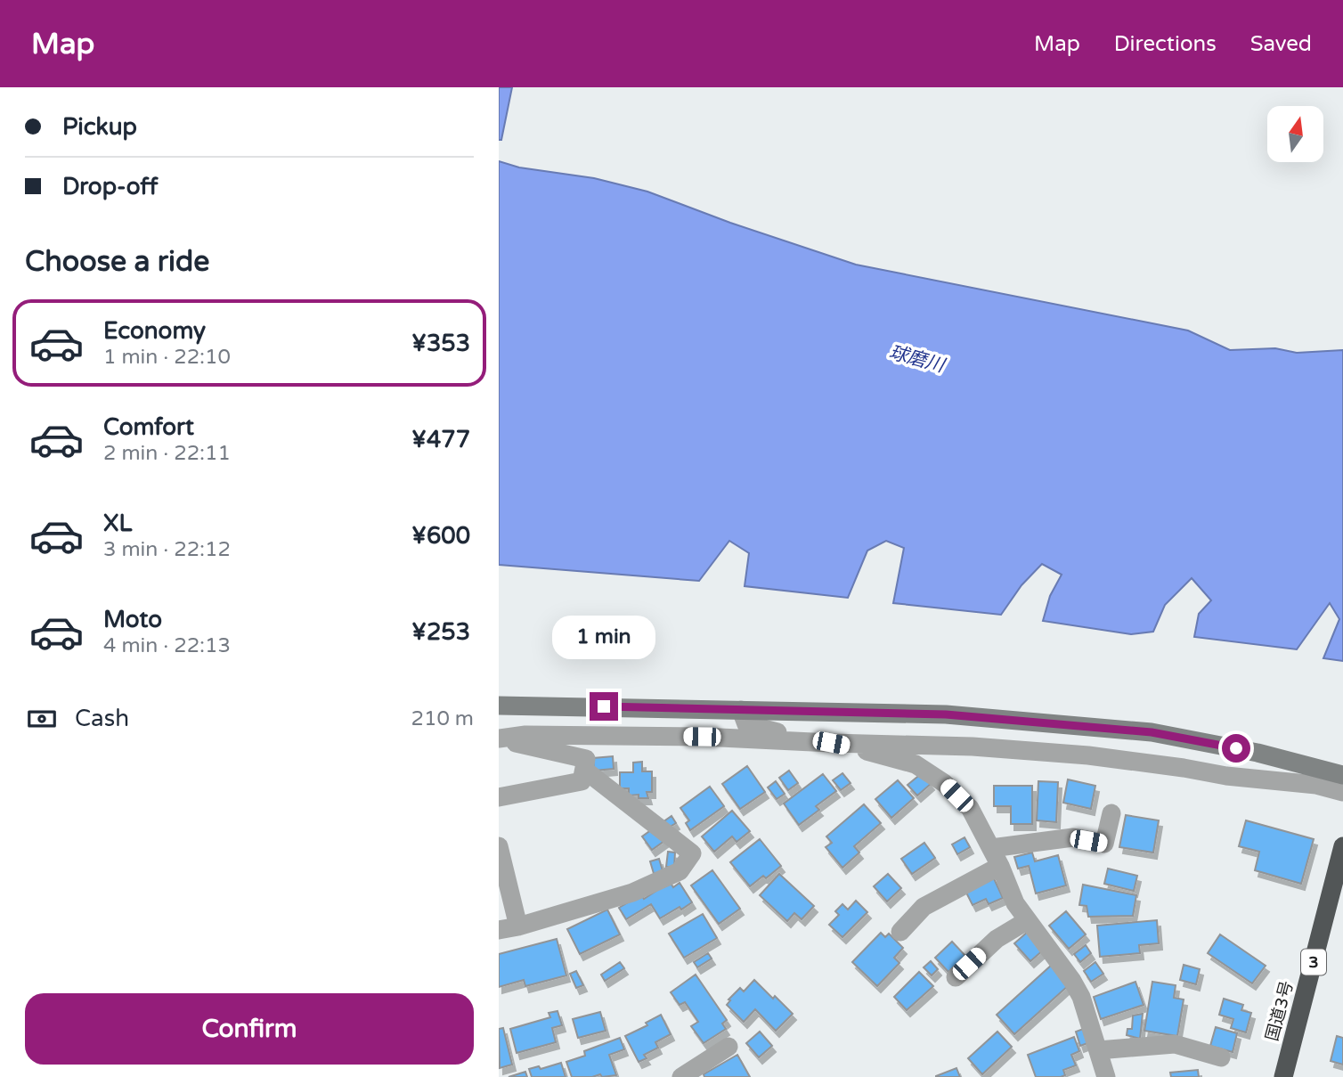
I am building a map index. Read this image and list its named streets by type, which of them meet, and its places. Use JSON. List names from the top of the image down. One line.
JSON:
{"streets":{"highway":["3","国道3号"]},"water":["球磨川"],"north":"top","page":{"header":"Map","nav":["Map","Directions","Saved"],"banner":["Pickup","Drop-off"],"heading":"Choose a ride","list":[{"name":"Economy","note":"1 min · 22:10","value":"¥353"},{"name":"Comfort","note":"2 min · 22:11","value":"¥477"},{"name":"XL","note":"3 min · 22:12","value":"¥600"},{"name":"Moto","note":"4 min · 22:13","value":"¥253"}],"bubble":"1 min","pay":["Cash","210 m"],"buttons":"Confirm"}}
